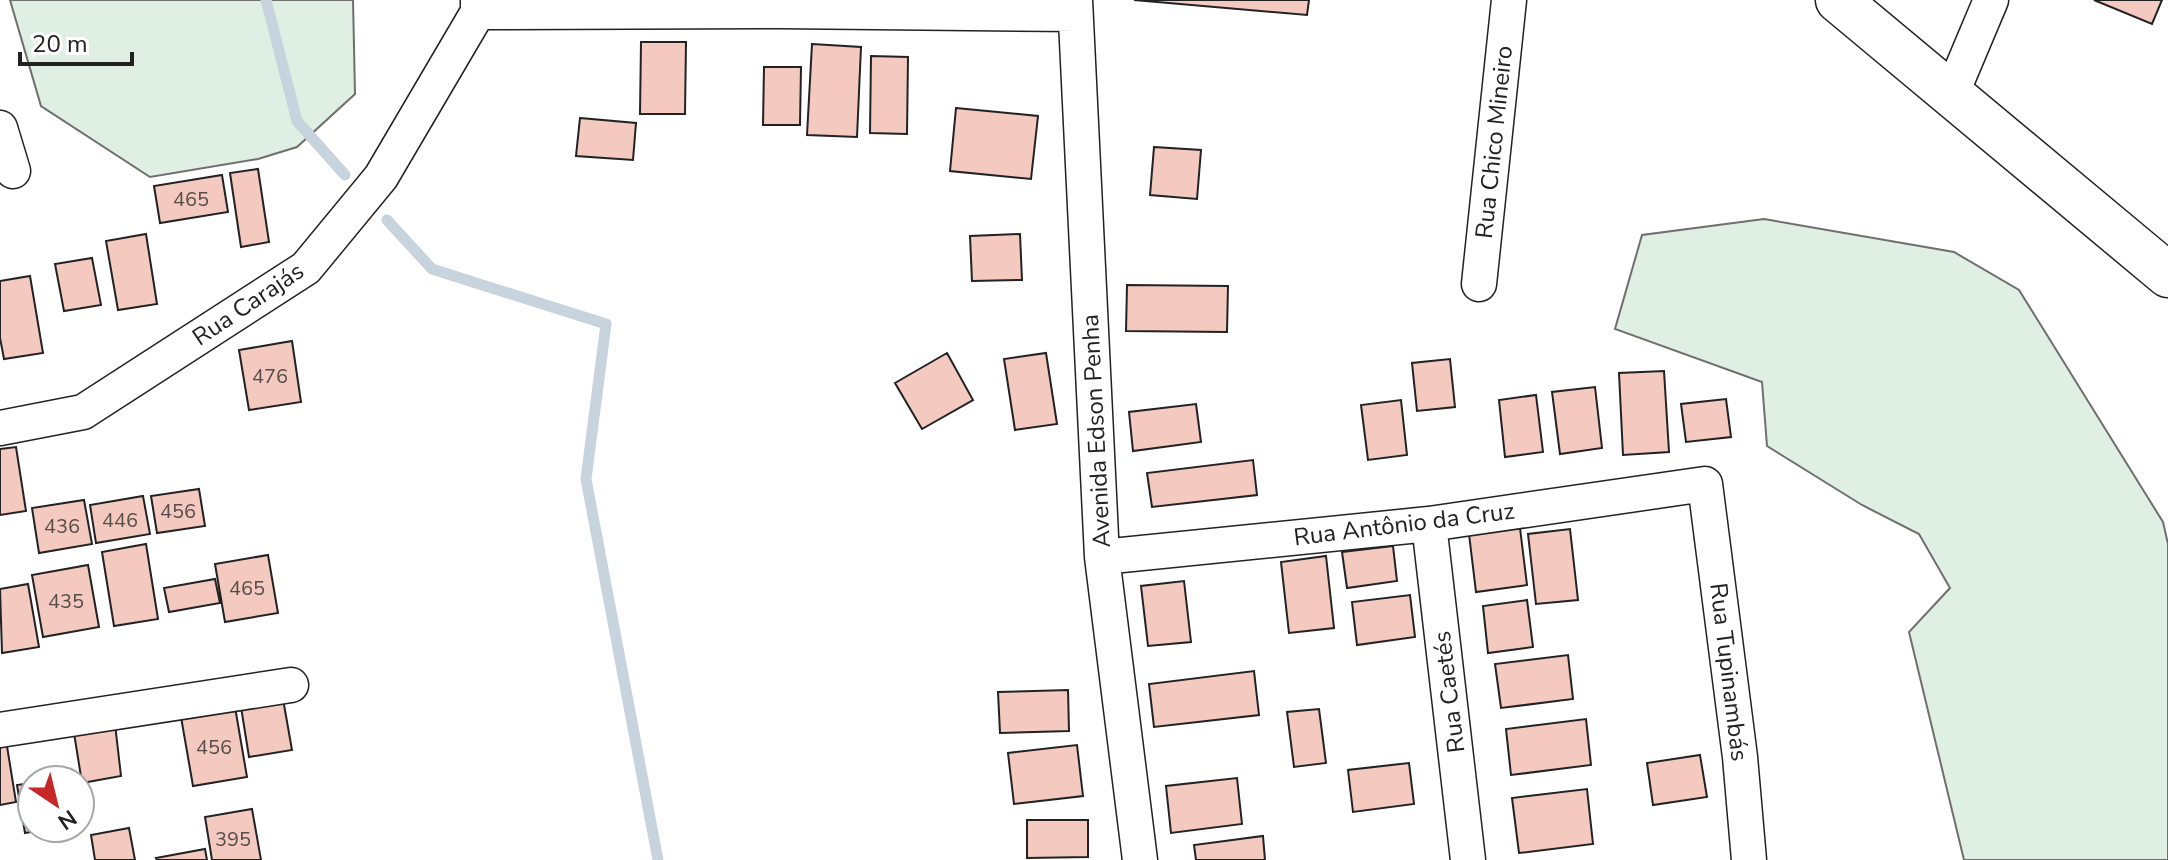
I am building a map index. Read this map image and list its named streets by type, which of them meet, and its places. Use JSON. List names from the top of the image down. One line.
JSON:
{"streets":{"street":["Rua Chico Mineiro","Rua Carajás","Avenida Edson Penha","Rua Antônio da Cruz","Rua Tupinambás","Rua Caetés"]},"crossings":[["Avenida Edson Penha","Rua Antônio da Cruz"],["Rua Antônio da Cruz","Rua Tupinambás"],["Rua Antônio da Cruz","Rua Caetés"]],"house_numbers":["465","476","456","446","436","465","435","456","395"],"scale_bar":"20 m","north":"bottom right"}
